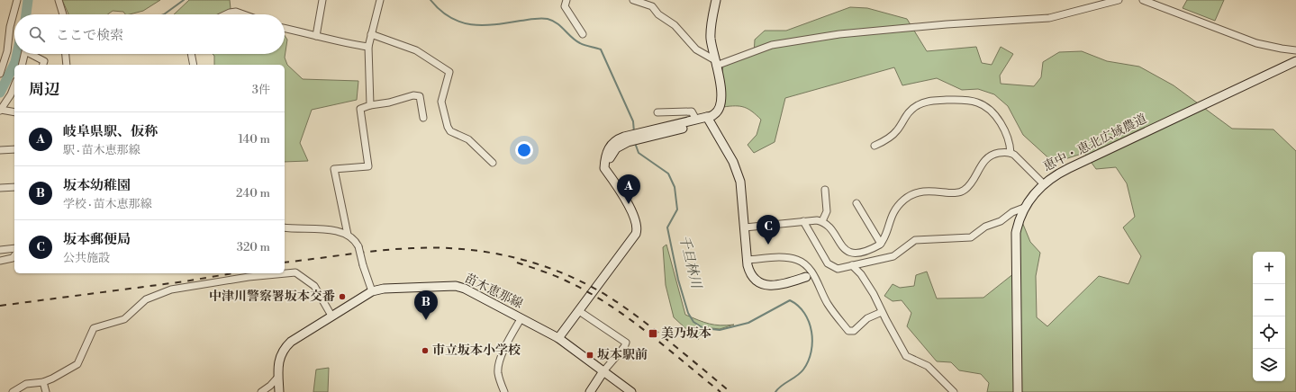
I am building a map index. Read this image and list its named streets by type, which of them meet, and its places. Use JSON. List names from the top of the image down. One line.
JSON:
{"streets":{"main road":["恵中・恵北広域農道","苗木恵那線"]},"water":["千旦林川"],"places":{"other":["中津川警察署坂本交番","市立坂本小学校"],"transit":["美乃坂本","坂本駅前"]},"page":{"search":"ここで検索","heading":["周辺","3件"],"list":[{"mark":"A","name":"岐阜県駅、仮称","note":"駅 · 苗木恵那線","value":"140 m"},{"mark":"B","name":"坂本幼稚園","note":"学校 · 苗木恵那線","value":"240 m"},{"mark":"C","name":"坂本郵便局","note":"公共施設","value":"320 m"}],"pins":["A","C","B"],"map_buttons":["+","−"]}}
